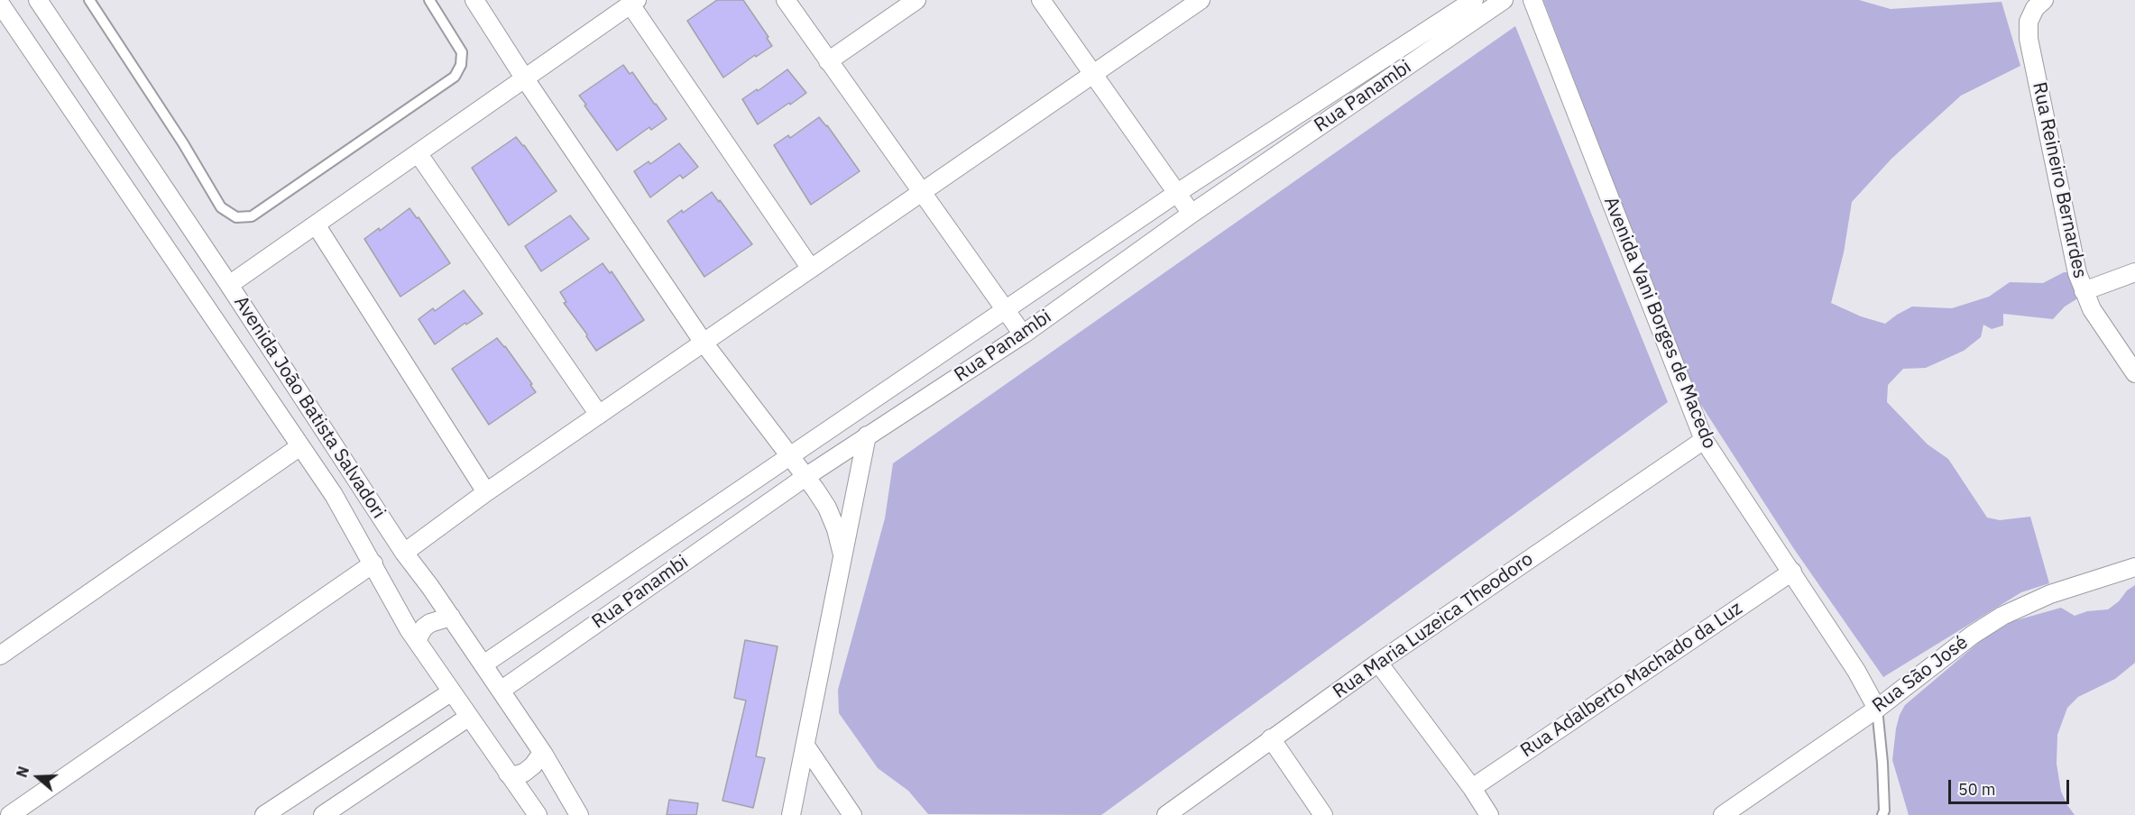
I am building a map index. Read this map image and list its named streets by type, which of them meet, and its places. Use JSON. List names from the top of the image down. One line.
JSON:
{"streets":{"street":["Rua Panambi","Rua Reineiro Bernardes","Avenida Vani Borges de Macedo","Avenida João Batista Salvadori","Rua Maria Luzeica Theodoro","Rua São José","Rua Adalberto Machado da Luz"]},"crossings":[["Rua Panambi","Avenida João Batista Salvadori"],["Avenida Vani Borges de Macedo","Rua Maria Luzeica Theodoro"],["Avenida Vani Borges de Macedo","Rua São José"],["Avenida Vani Borges de Macedo","Rua Adalberto Machado da Luz"]],"scale_bar":"50 m","north":"left"}
